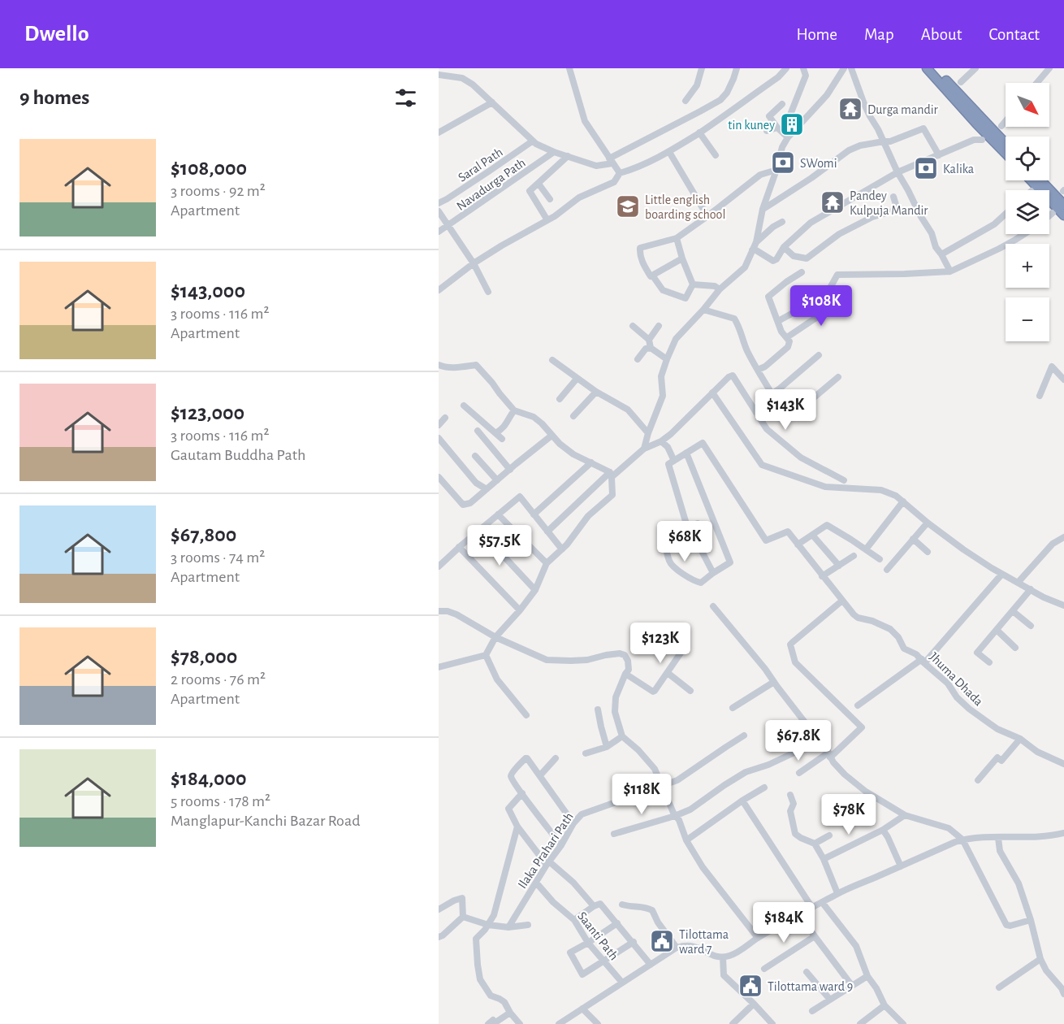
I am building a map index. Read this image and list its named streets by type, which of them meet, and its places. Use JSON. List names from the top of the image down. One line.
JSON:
{"streets":{"street":["Saral Path","Navadurga Path","Jhuma Dhada","Ilaka Prahari Path","Saanti Path"]},"crossings":[["Ilaka Prahari Path","Saanti Path"]],"places":{"temple":["Durga mandir","Pandey Kulpuja Mandir"],"building":["tin kuney"],"bank":["SWomi","Kalika"],"school or university":["Little english boarding school"],"public building":["Tilottama ward 7","Tilottama ward 9"]},"north":"bottom right","page":{"header":"Dwello","nav":["Home","Map","About","Contact"],"heading":"9 homes","map_buttons":["+","−"],"list":[{"name":"$108,000","note":"3 rooms · 92 m² · Apartment"},{"name":"$143,000","note":"3 rooms · 116 m² · Apartment"},{"name":"$123,000","note":"3 rooms · 116 m² · Gautam Buddha Path"},{"name":"$67,800","note":"3 rooms · 74 m² · Apartment"},{"name":"$78,000","note":"2 rooms · 76 m² · Apartment"},{"name":"$184,000","note":"5 rooms · 178 m² · Manglapur-Kanchi Bazar Road"}],"price":["$108K","$143K","$68K","$57.5K","$123K","$67.8K","$118K","$78K","$184K"]}}
